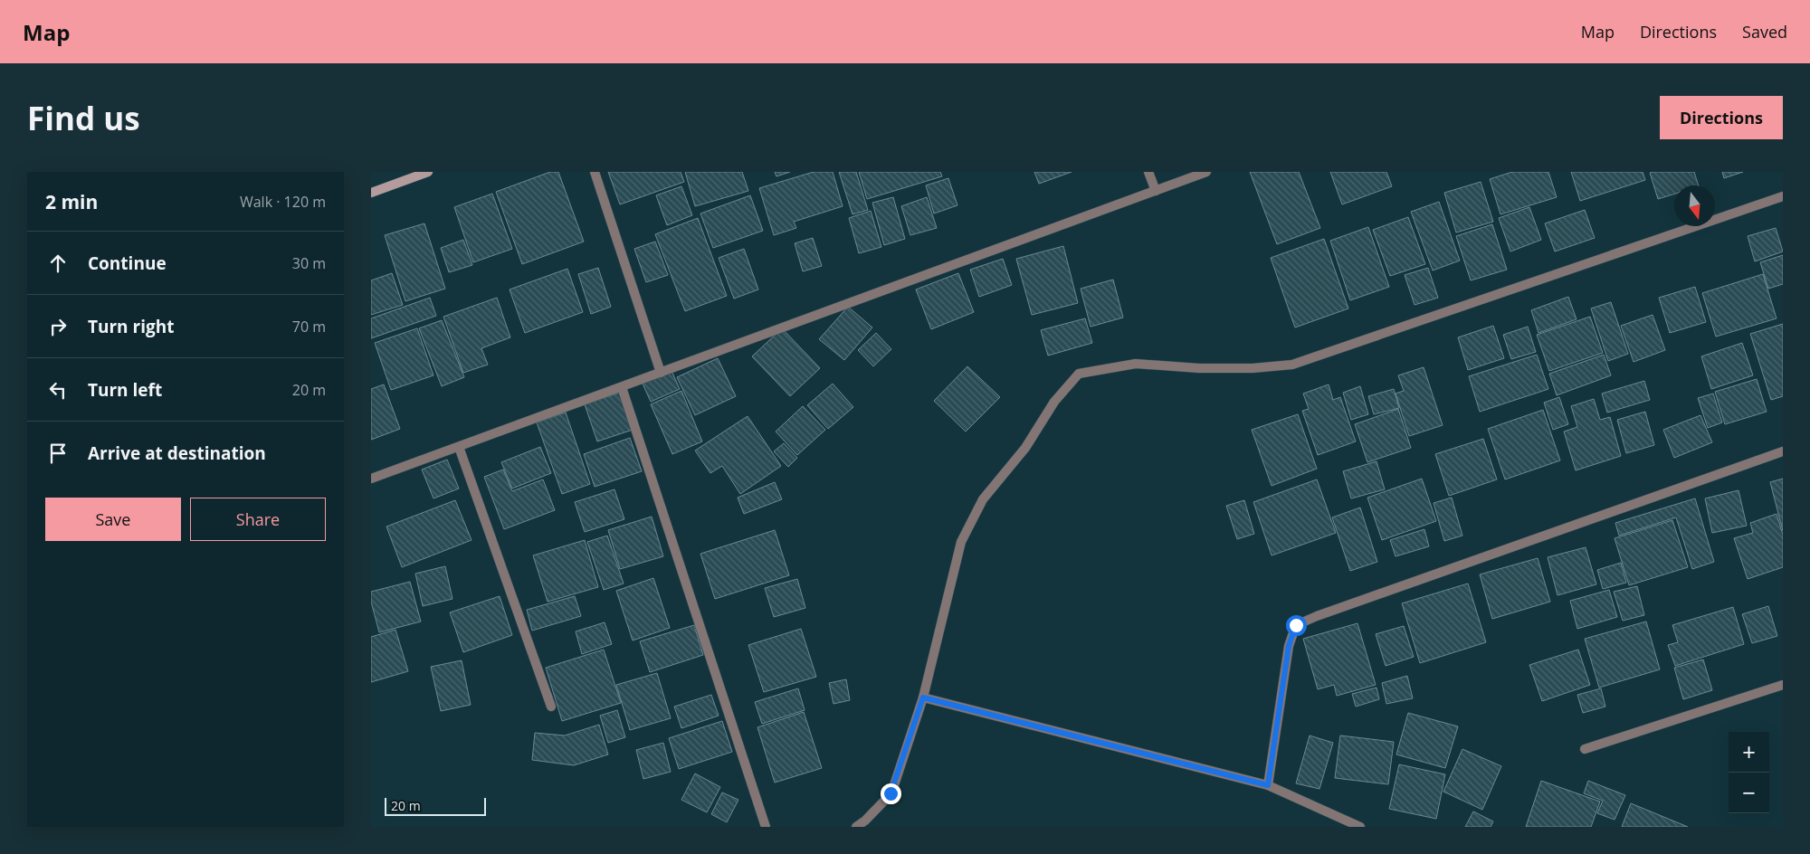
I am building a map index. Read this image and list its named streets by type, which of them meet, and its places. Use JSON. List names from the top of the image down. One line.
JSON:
{"scale_bar":"20 m","north":"bottom","page":{"header":"Map","nav":["Map","Directions","Saved"],"buttons":["Directions",["Save","Share"]],"title":"Find us","heading":["2 min","Walk · 120 m"],"list":[["Continue","30 m"],["Turn right","70 m"],["Turn left","20 m"],"Arrive at destination"],"map_buttons":["+","−"],"scale":"20 m"}}
